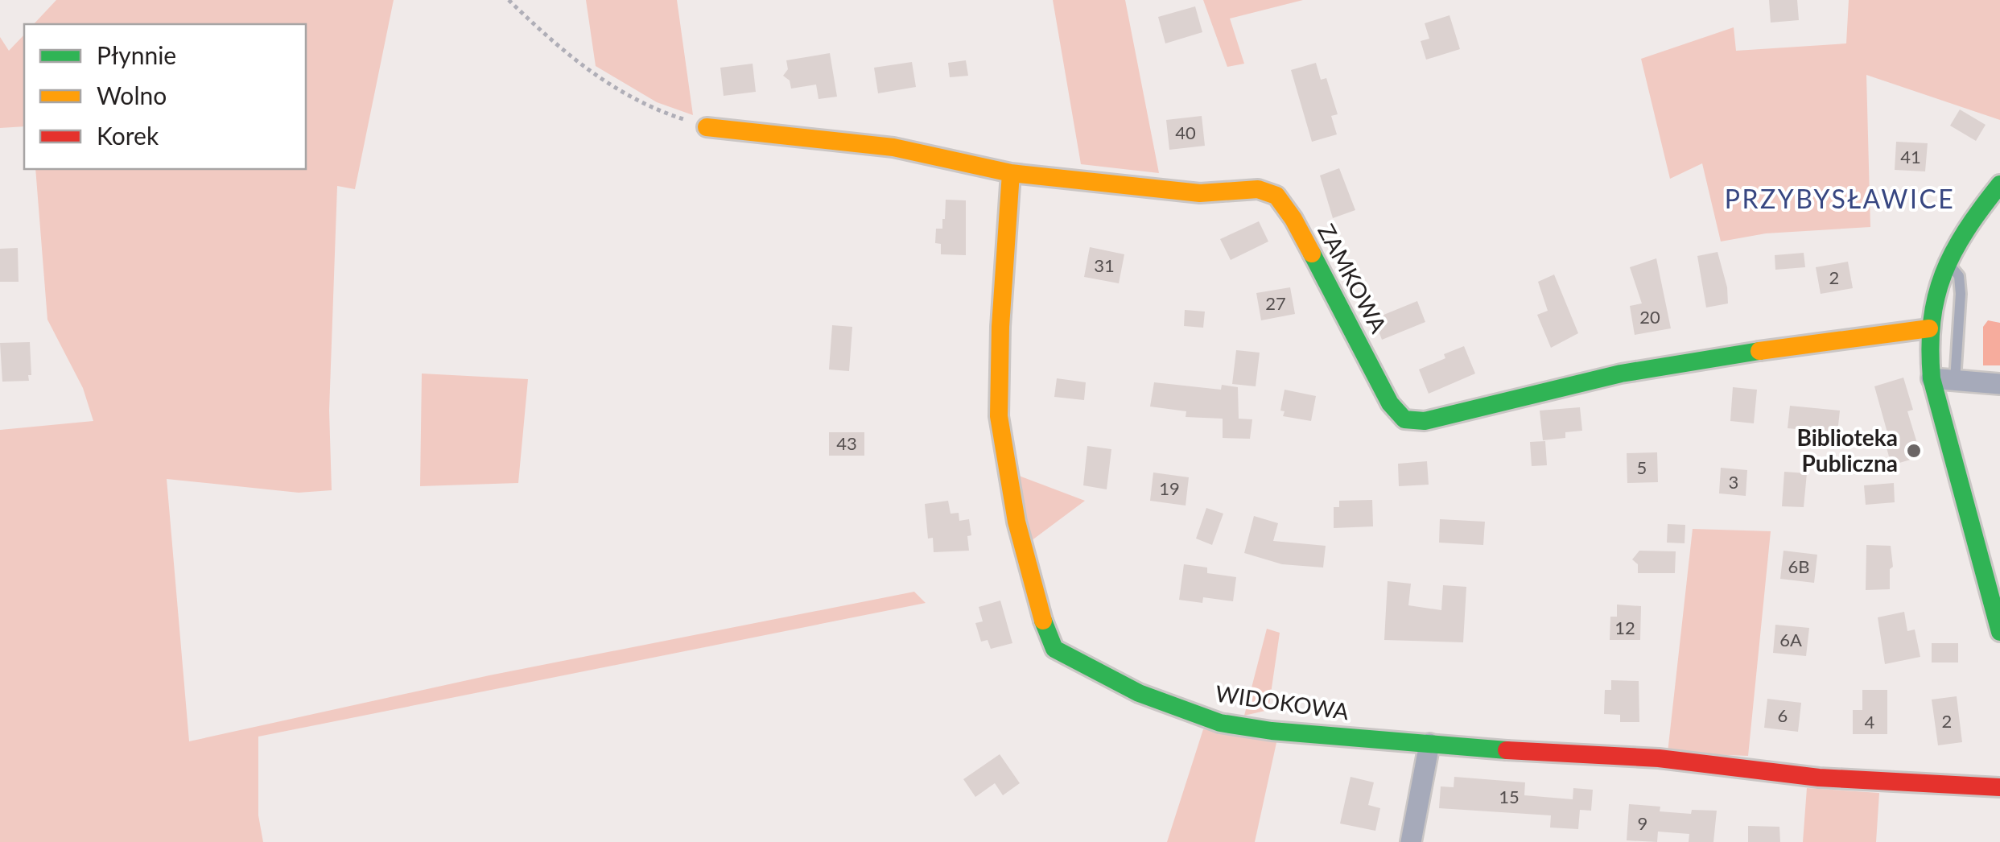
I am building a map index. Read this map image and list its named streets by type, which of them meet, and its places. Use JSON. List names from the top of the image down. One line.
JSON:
{"streets":{"street":["ZAMKOWA","WIDOKOWA"]},"crossings":[["ZAMKOWA","WIDOKOWA"]],"districts":["PRZYBYSŁAWICE"],"places":["Biblioteka Publiczna"],"house_numbers":["40","41","31","2","27","20","43","5","3","19","6B","12","6A","6","2","4","15","9"],"legend":["Płynnie","Wolno","Korek"]}
